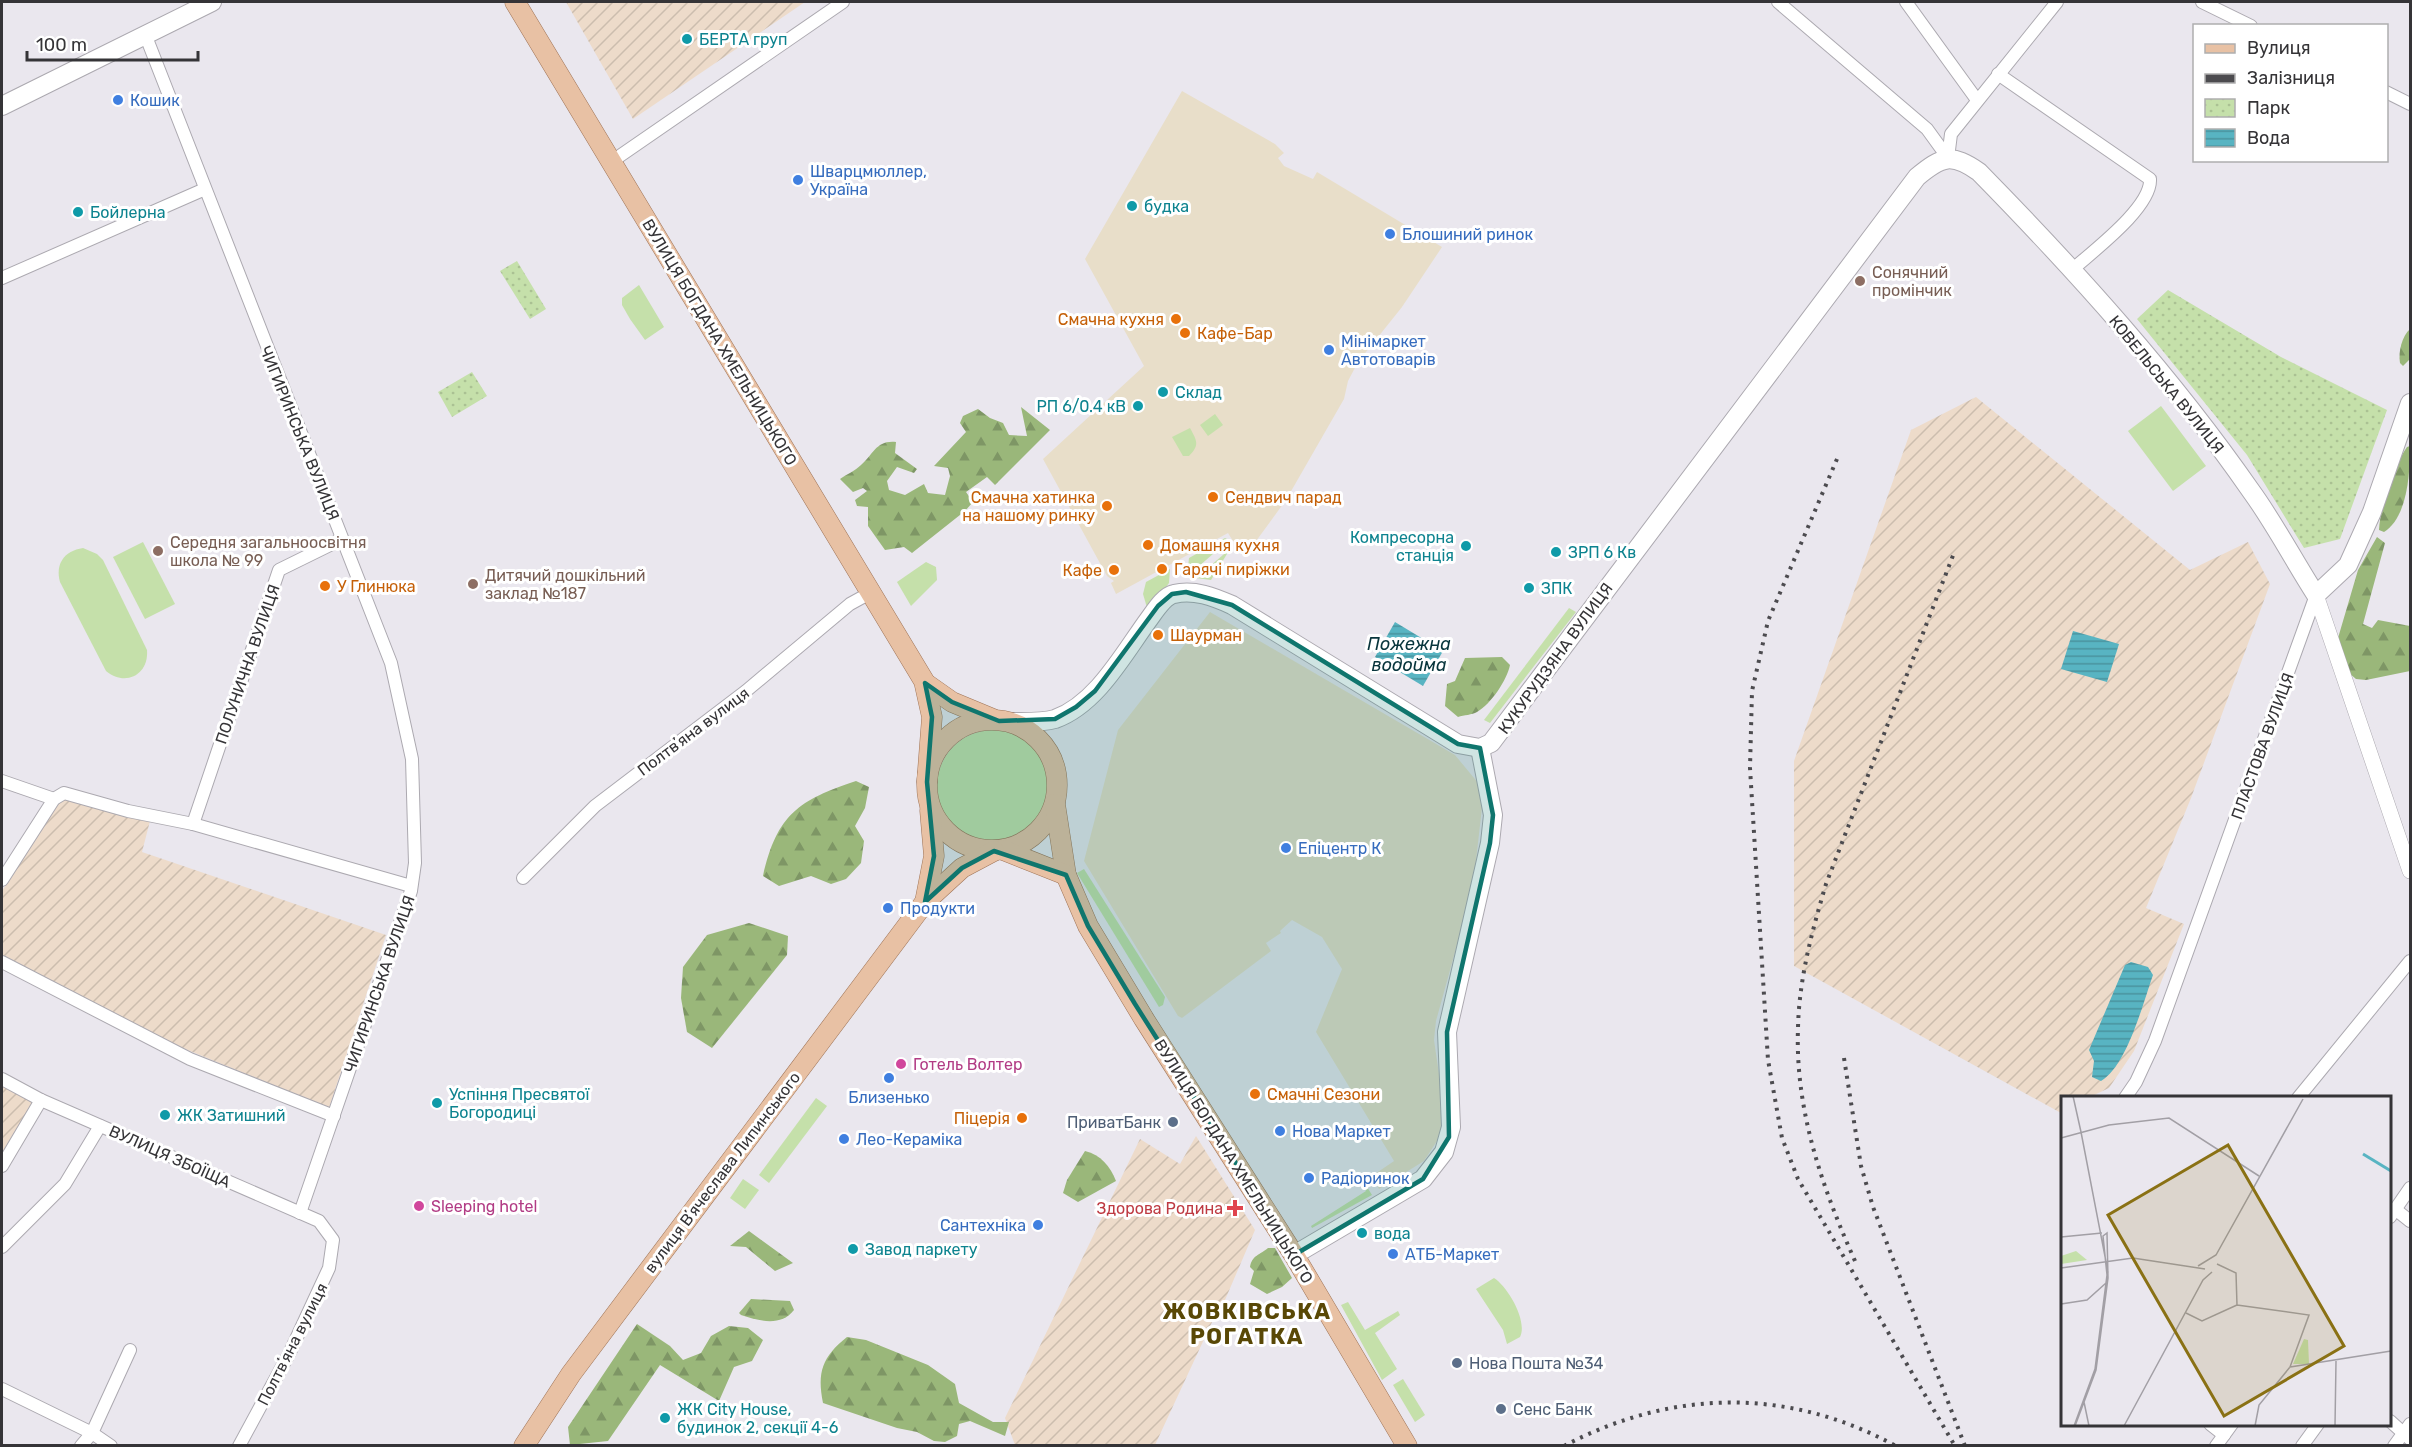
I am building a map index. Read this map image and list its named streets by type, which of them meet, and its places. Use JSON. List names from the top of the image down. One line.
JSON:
{"streets":{"main road":["ВУЛИЦЯ БОГДАНА ХМЕЛЬНИЦЬКОГО","КОВЕЛЬСЬКА ВУЛИЦЯ","КУКУРУДЗЯНА ВУЛИЦЯ","ПЛАСТОВА ВУЛИЦЯ","вулиця Вʼячеслава Липинського"],"street":["ЧИГИРИНСЬКА ВУЛИЦЯ","ПОЛУНИЧНА ВУЛИЦЯ","Полтвʼяна вулиця","ВУЛИЦЯ ЗБОЇЩА"]},"crossings":[["ВУЛИЦЯ БОГДАНА ХМЕЛЬНИЦЬКОГО","Полтвʼяна вулиця"],["ВУЛИЦЯ БОГДАНА ХМЕЛЬНИЦЬКОГО","вулиця Вʼячеслава Липинського"],["КОВЕЛЬСЬКА ВУЛИЦЯ","КУКУРУДЗЯНА ВУЛИЦЯ"],["КОВЕЛЬСЬКА ВУЛИЦЯ","ПЛАСТОВА ВУЛИЦЯ"],["ЧИГИРИНСЬКА ВУЛИЦЯ","ПОЛУНИЧНА ВУЛИЦЯ"],["ЧИГИРИНСЬКА ВУЛИЦЯ","ВУЛИЦЯ ЗБОЇЩА"],["Полтвʼяна вулиця","ВУЛИЦЯ ЗБОЇЩА"]],"districts":["ЖОВКІВСЬКА РОГАТКА"],"water":["Пожежна водойма"],"places":{"other":["БЕРТА груп","Кошик","Шварцмюллер, Україна","будка","Бойлерна","Блошиний ринок","Сонячний промінчик","Смачна кухня","Кафе-Бар","Мінімаркет Автотоварів","Склад","РП 6/0.4 кВ","Сендвич парад","Смачна хатинка на нашому ринку","Домашня кухня","Компресорна станція","Середня загальноосвітня школа № 99","ЗРП 6 Кв","Гарячі пиріжки","Кафе","Дитячий дошкільний заклад №187","У Глинюка","ЗПК","Шаурман","Епіцентр К","Продукти","Готель Волтер","Близенько","Смачні Сезони","Успіння Пресвятої Богородиці","ЖК Затишний","Піцерія","ПриватБанк","Нова Маркет","Лео-Кераміка","Радіоринок","Sleeping hotel","Сантехніка","вода","Завод паркету","АТБ-Маркет","Нова Пошта №34","Сенс Банк","ЖК City House, будинок 2, секції 4-6"],"health":["Здорова Родина"]},"legend":["Вулиця","Залізниця","Парк","Вода"],"scale_bar":"100 m"}
